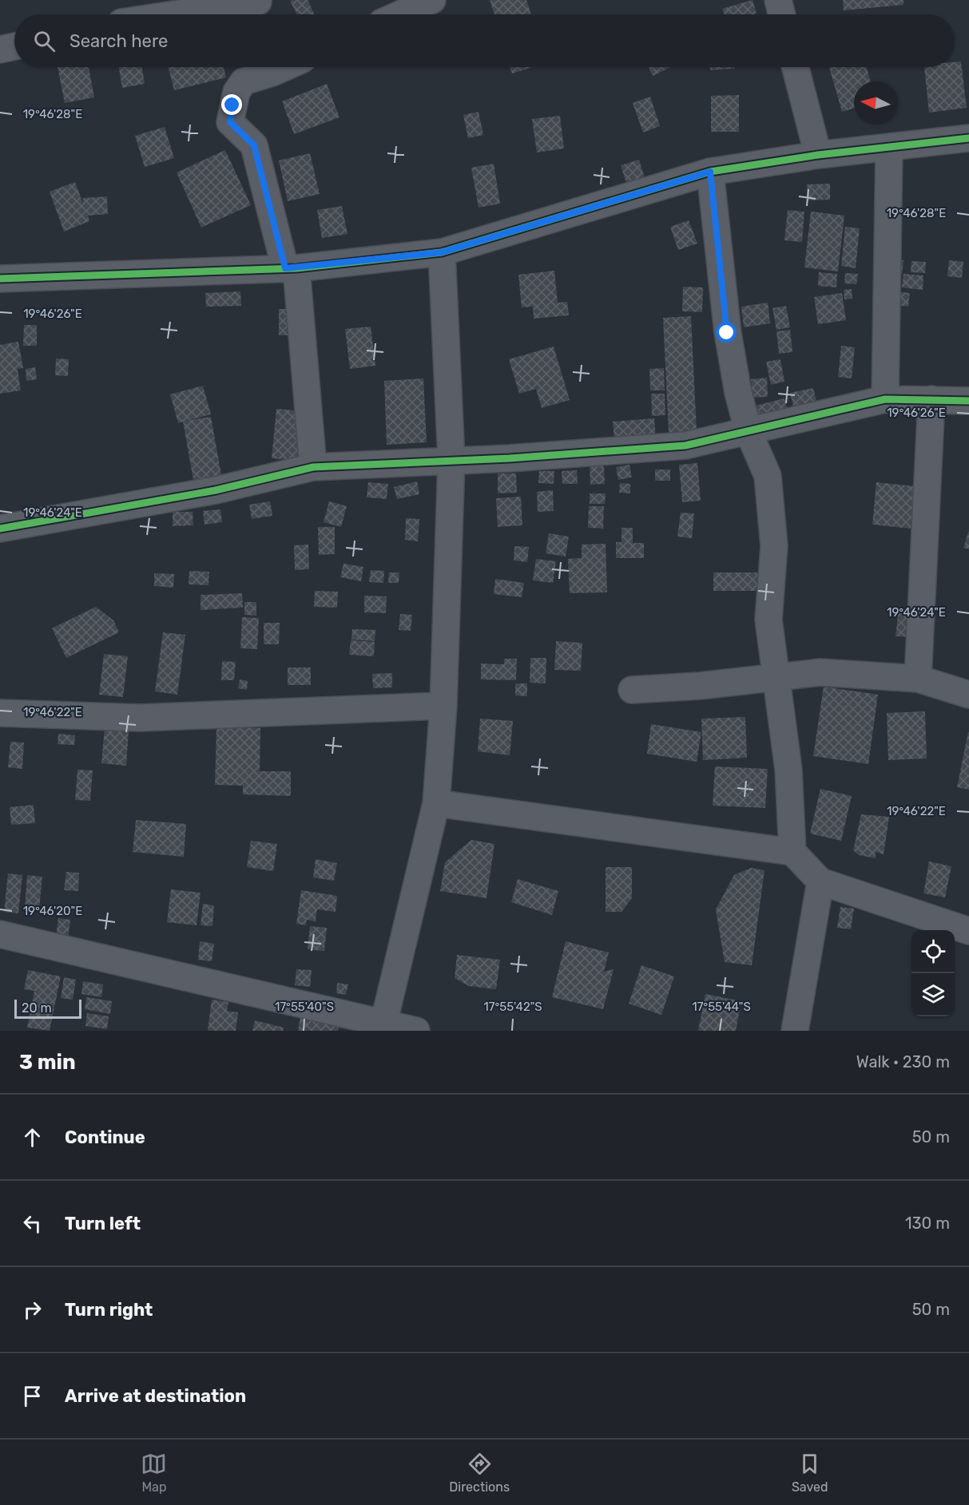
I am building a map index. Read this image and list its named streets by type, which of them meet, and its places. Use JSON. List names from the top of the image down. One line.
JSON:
{"scale_bar":"20 m","north":"left","page":{"search":"Search here","scale":"20 m","heading":["3 min","Walk · 230 m"],"list":[["Continue","50 m"],["Turn left","130 m"],["Turn right","50 m"],"Arrive at destination"],"nav":["Map","Directions","Saved"]},"coordinates":["19°46'28\"E","19°46'26\"E","19°46'24\"E","19°46'22\"E","19°46'20\"E","17°55'40\"S","17°55'42\"S","17°55'44\"S"]}
